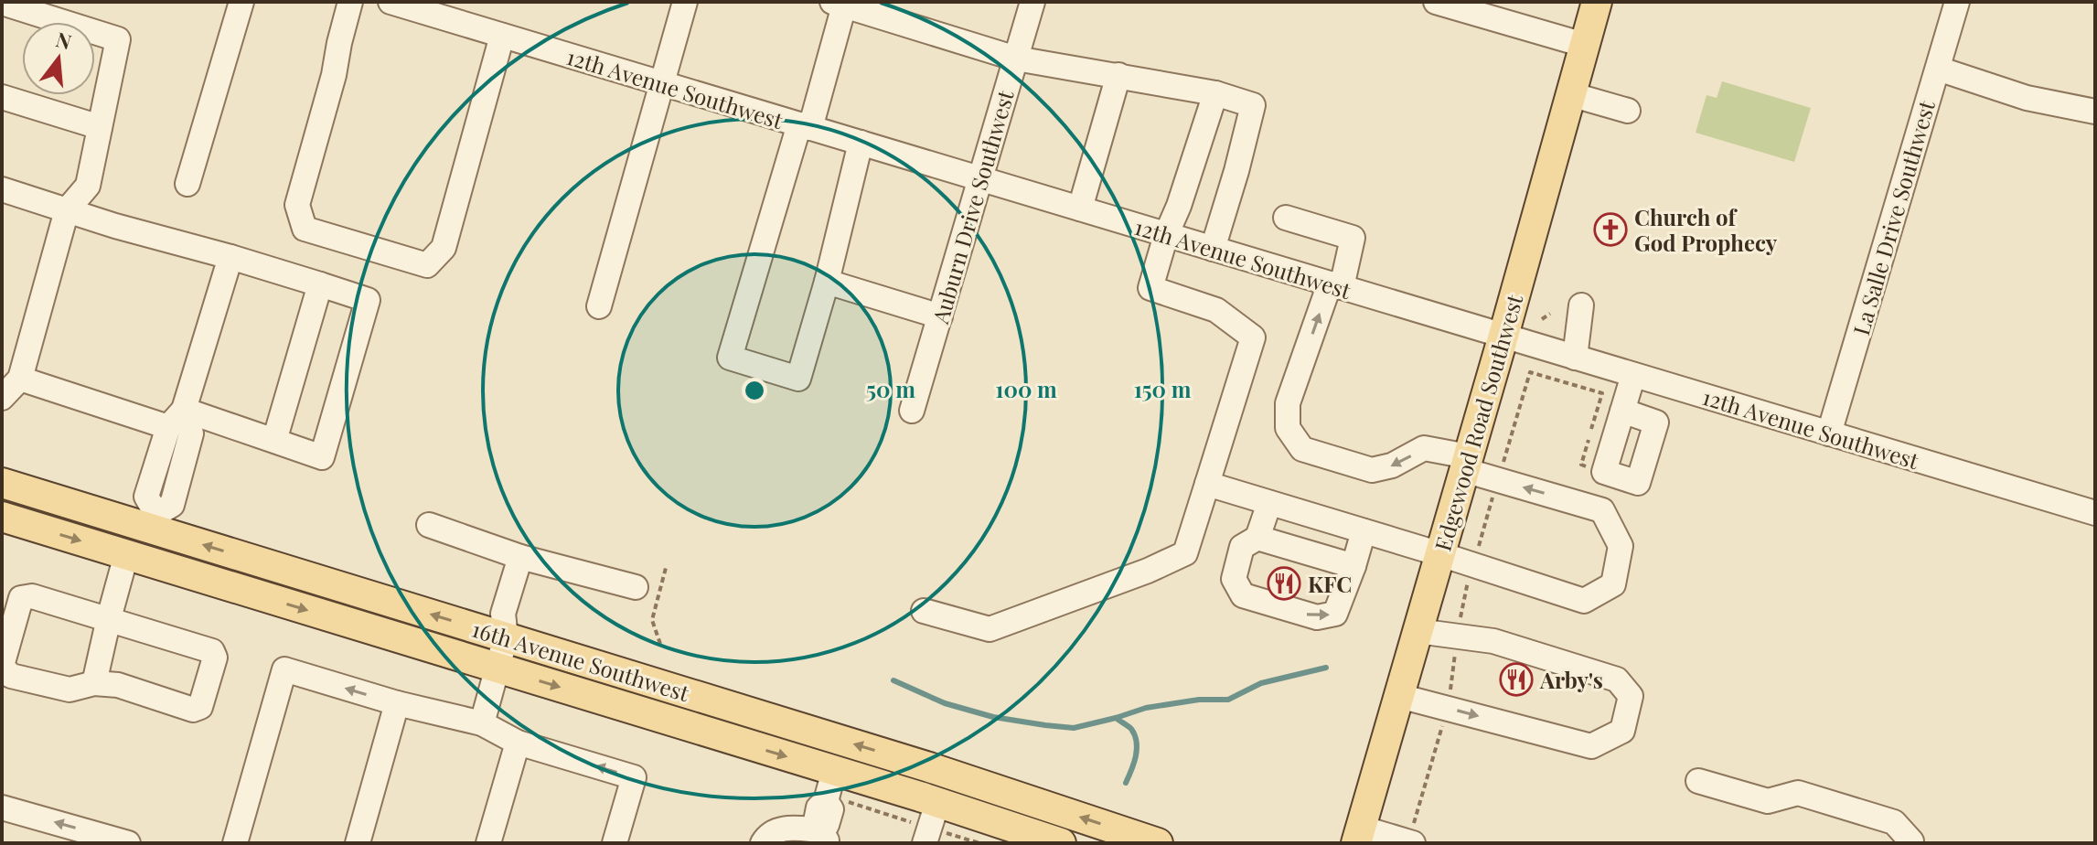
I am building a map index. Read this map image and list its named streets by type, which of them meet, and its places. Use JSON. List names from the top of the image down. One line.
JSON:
{"streets":{"main road":["Edgewood Road Southwest","16th Avenue Southwest"],"street":["12th Avenue Southwest","Auburn Drive Southwest","La Salle Drive Southwest"]},"crossings":[["12th Avenue Southwest","Auburn Drive Southwest"],["12th Avenue Southwest","La Salle Drive Southwest"],["12th Avenue Southwest","Edgewood Road Southwest"]],"places":{"church":["Church of God Prophecy"],"restaurant":["KFC","Arby's"]},"north":"top","rings":["50 m","100 m","150 m"]}
